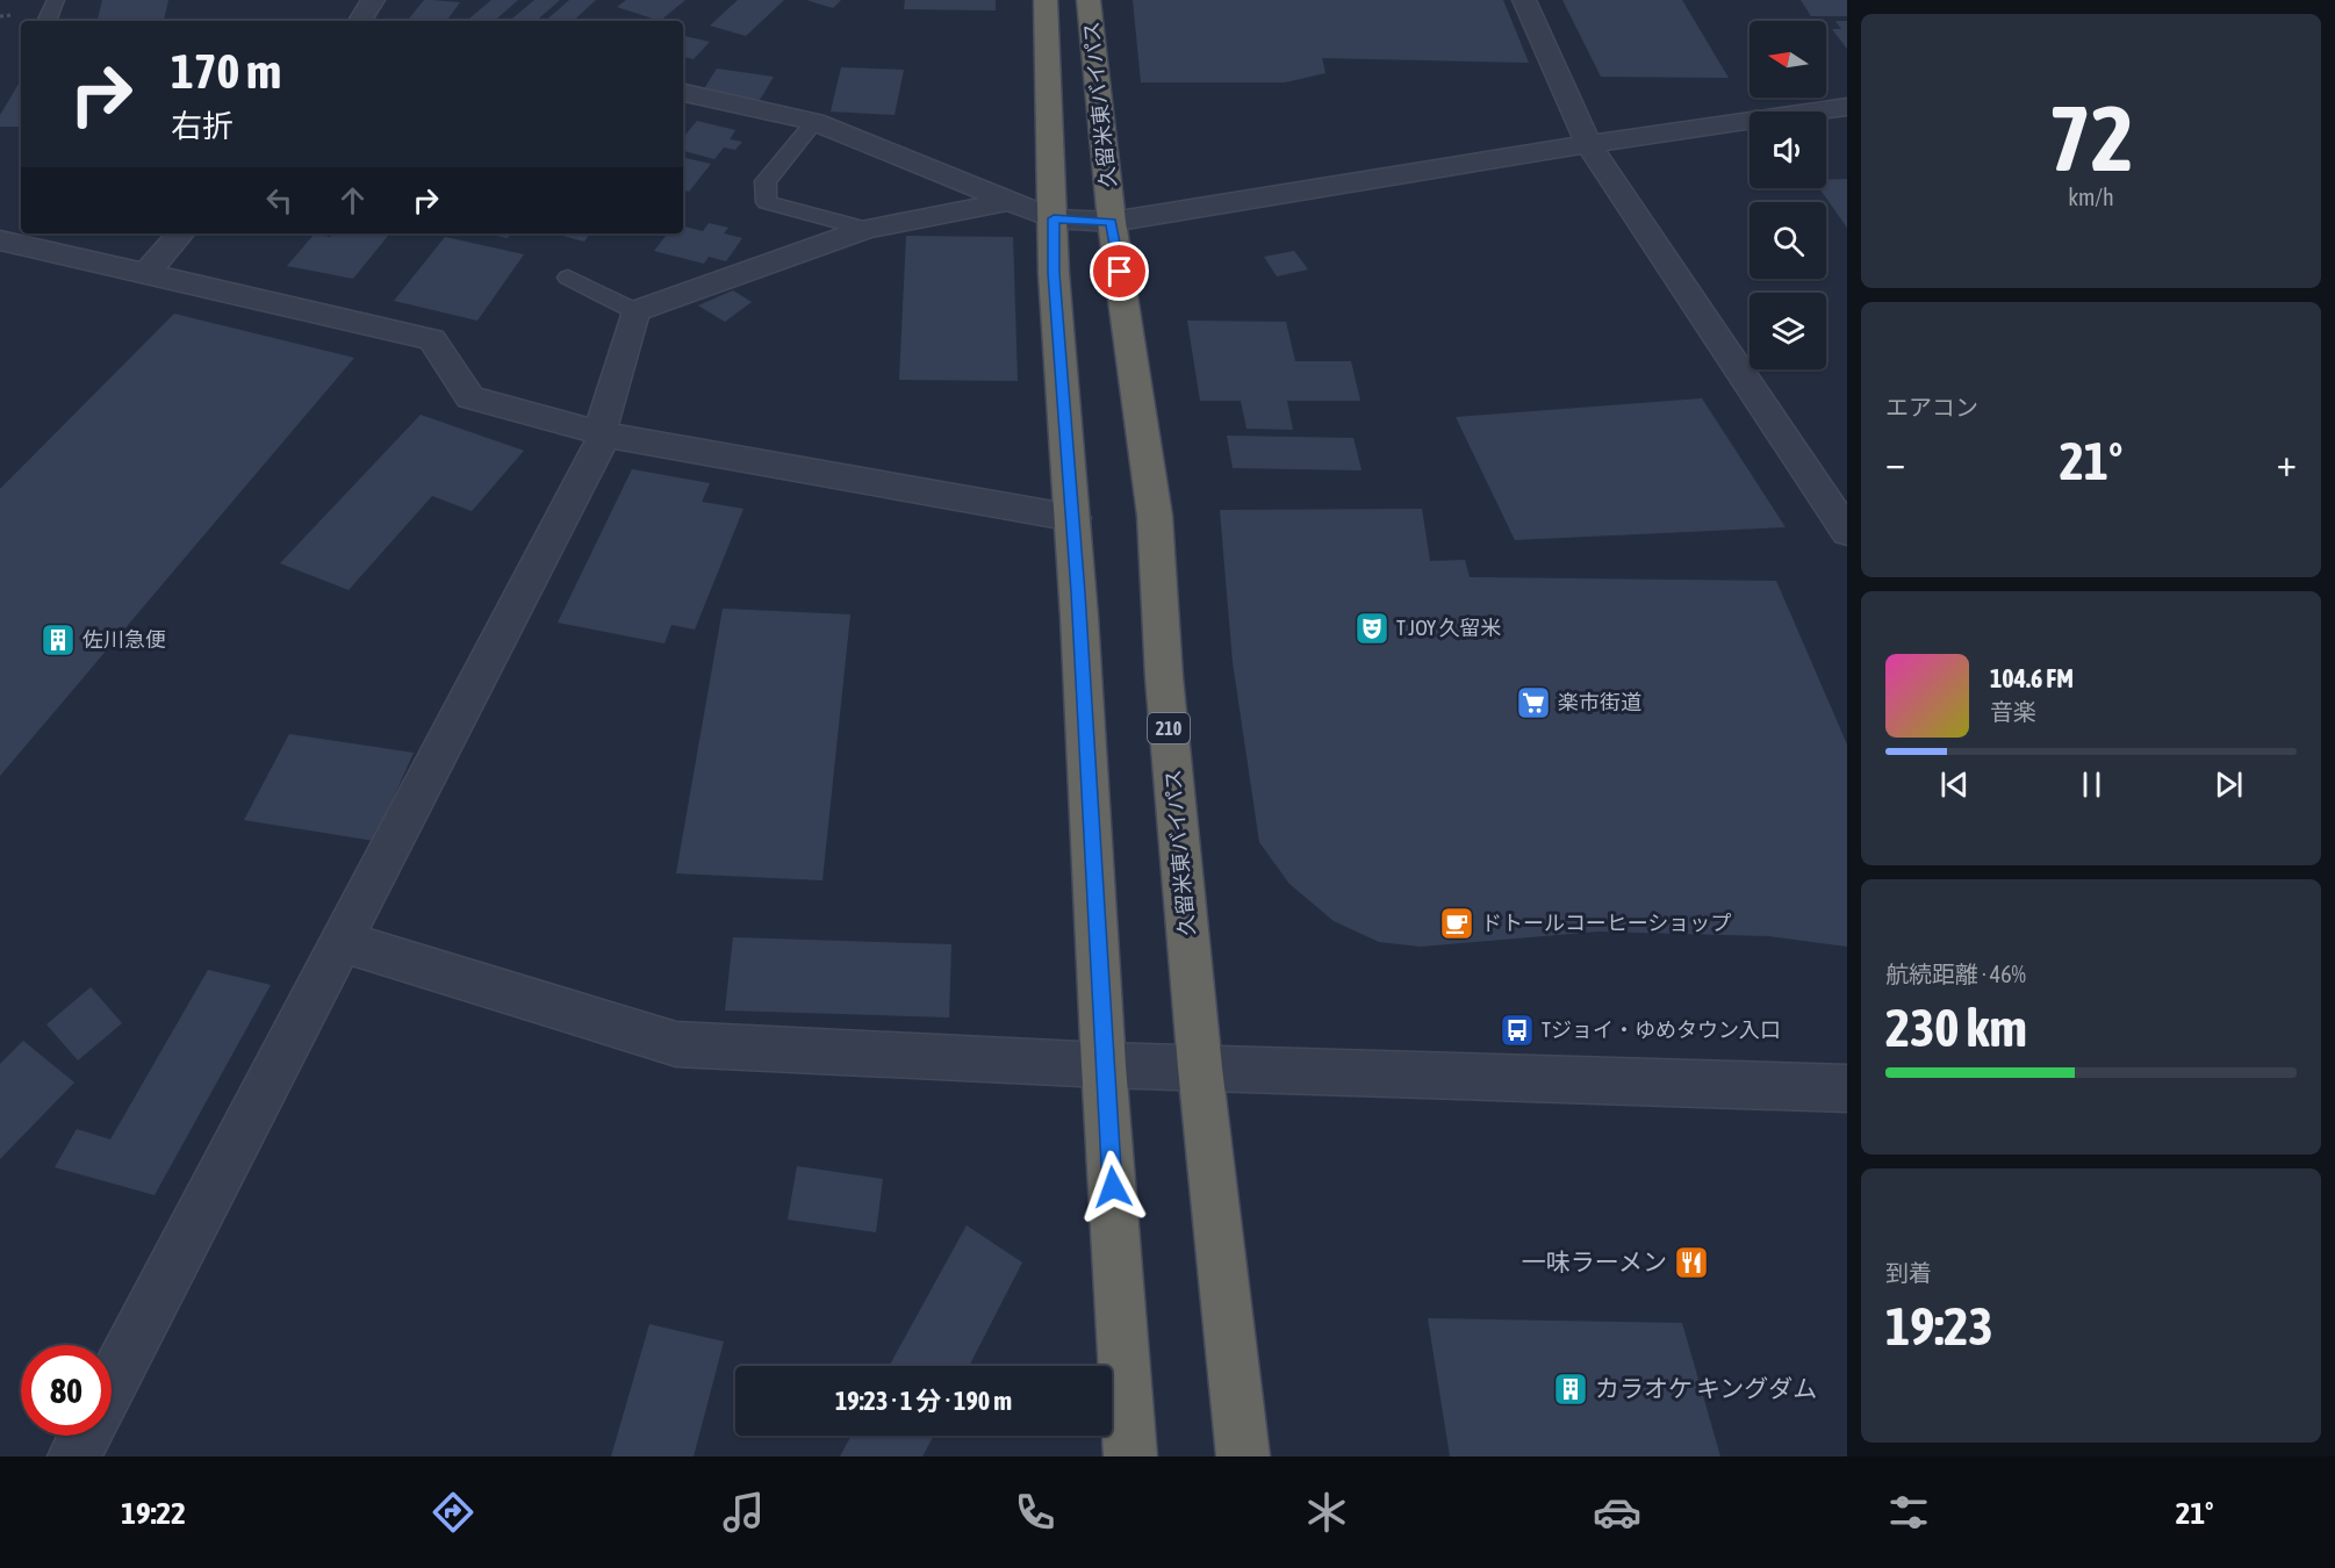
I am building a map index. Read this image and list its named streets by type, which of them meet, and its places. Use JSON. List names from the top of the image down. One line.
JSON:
{"streets":{"highway":["久留米東バイパス","210"]},"places":{"theatre":["T JOY 久留米"],"building":["佐川急便","カラオケ キングダム"],"supermarket":["楽市街道"],"cafe":["ドトールコーヒーショップ"],"bus stop":["Tジョイ・ゆめタウン入口"],"restaurant":["一味ラーメン"]},"north":"left","page":{"tile":[["72","km/h"],"エアコン",["航続距離 · 46%","230 km"],["到着","19:23"]],"turn":["170 m","右折"],"heat":["−","21°","+"],"song":["104.6 FM","音楽"],"limit":"80","trip":"19:23 · 1 分 · 190 m","tabs":["19:22","21°"]}}
